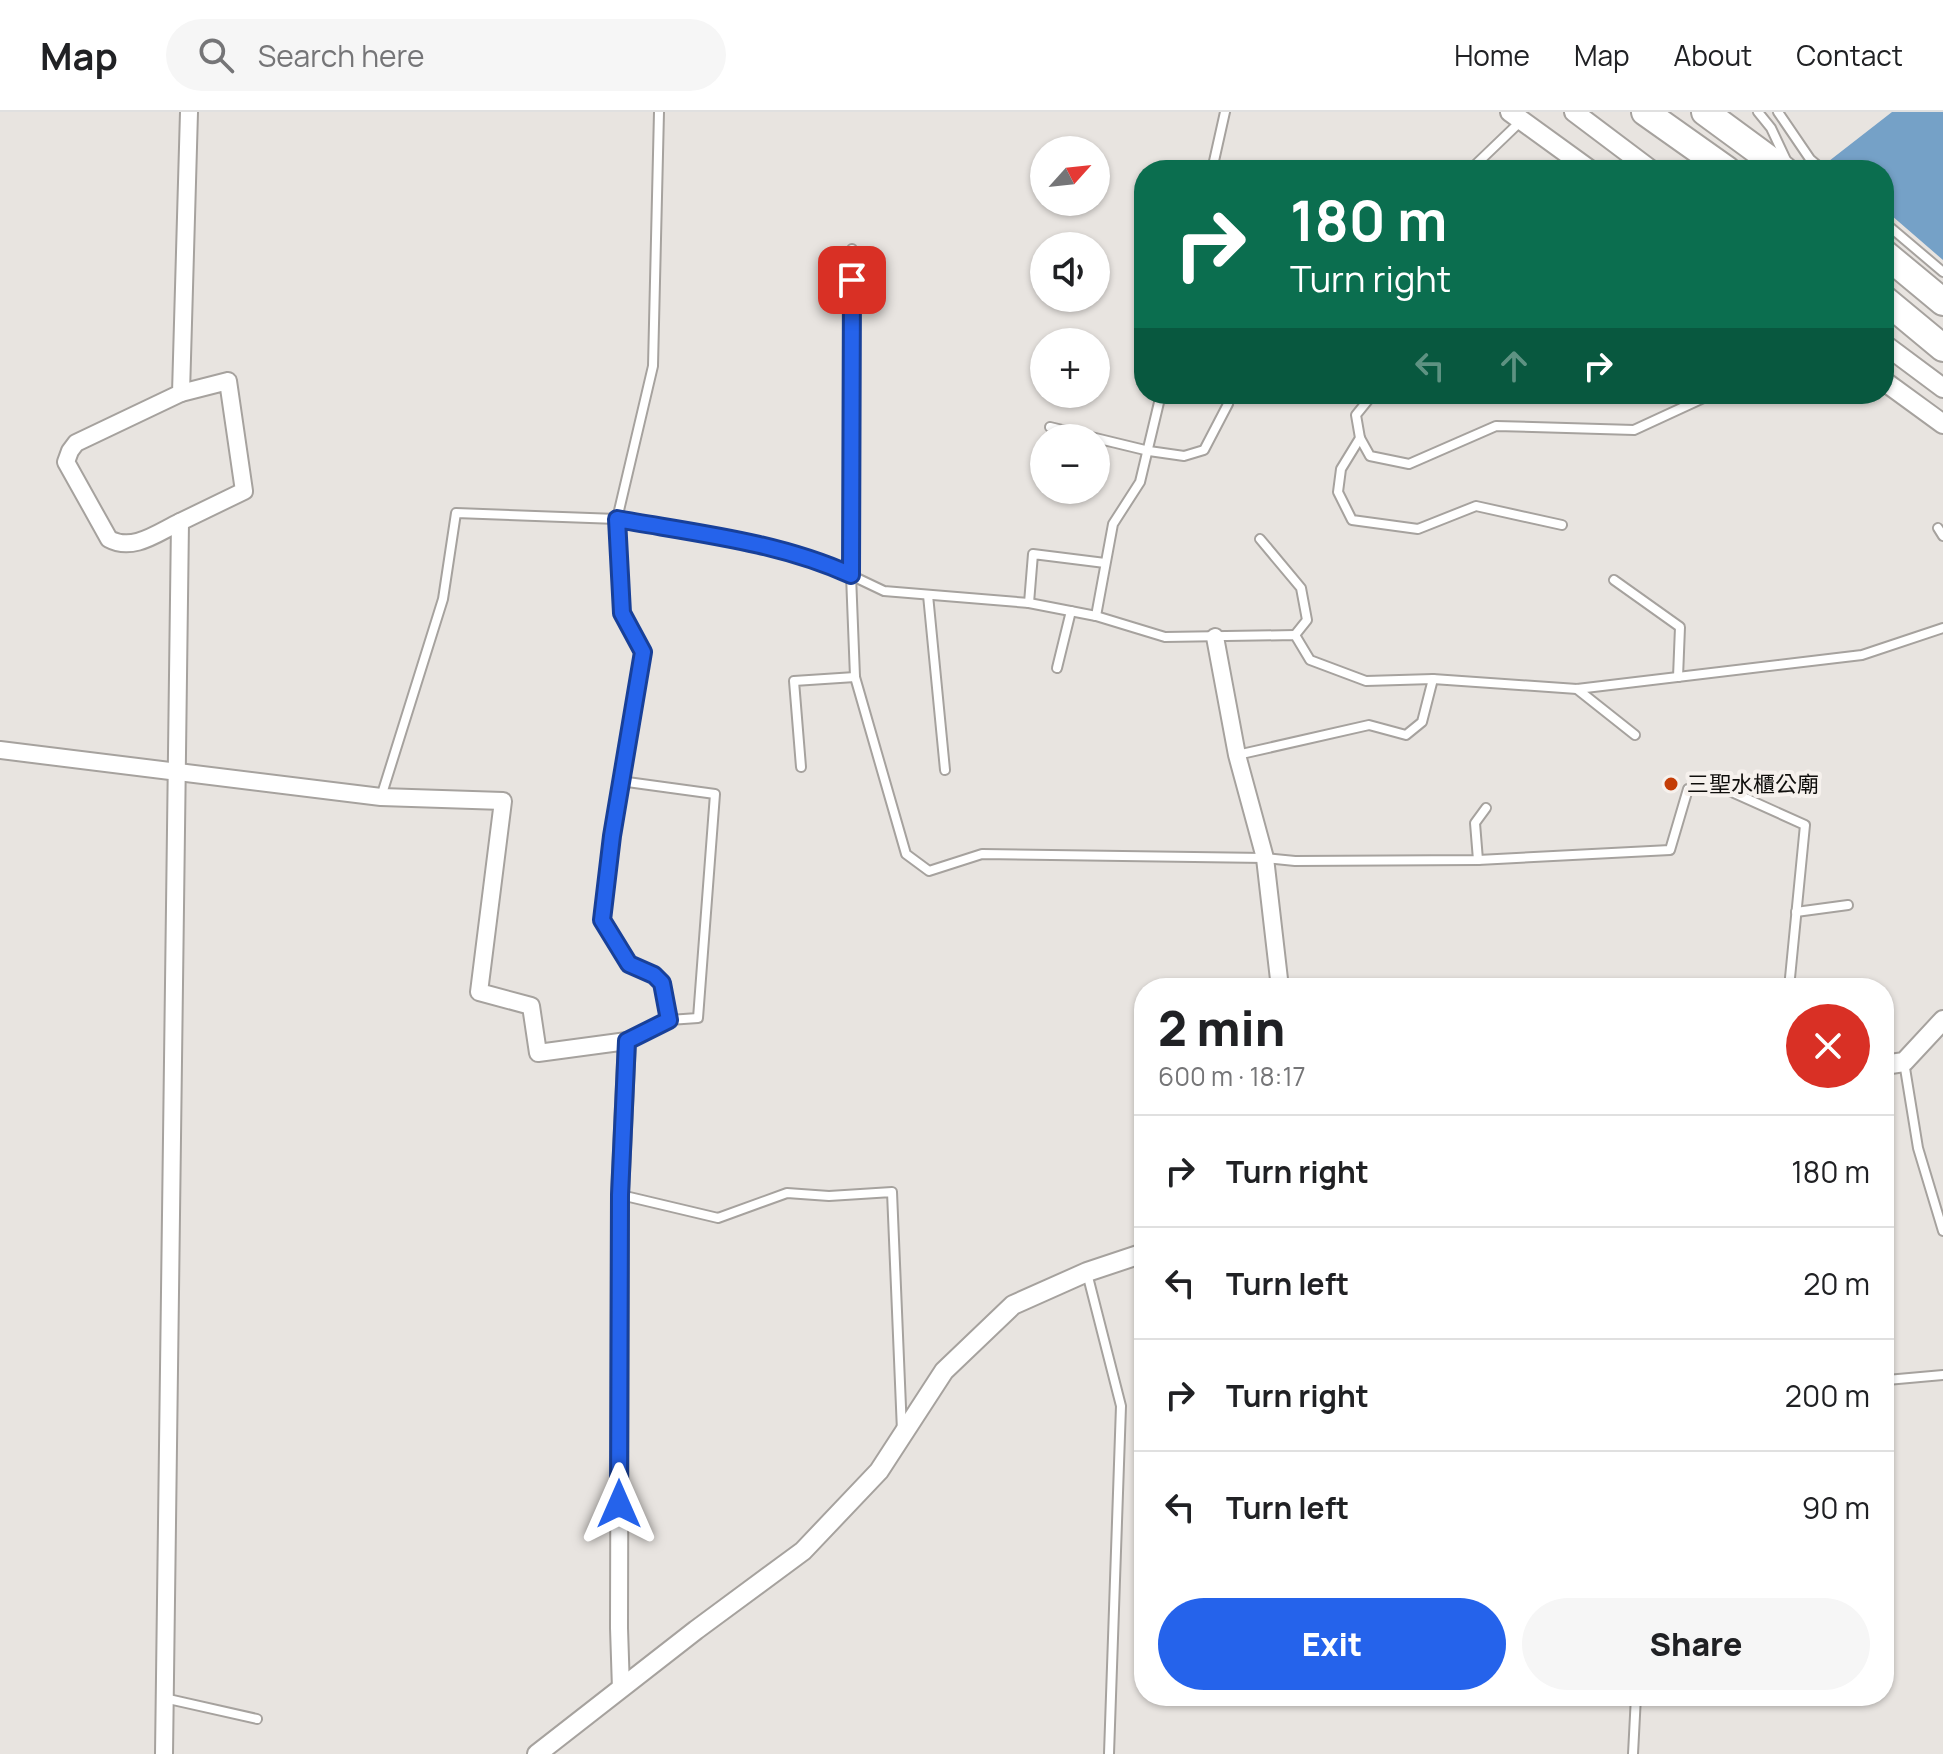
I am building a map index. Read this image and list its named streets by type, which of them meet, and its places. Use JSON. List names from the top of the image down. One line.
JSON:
{"places":["三聖水櫃公廟"],"north":"top right","page":{"header":"Map","search":"Search here","nav":["Home","Map","About","Contact"],"map_buttons":["+","−"],"turn":["180 m","Turn right"],"heading":["2 min","600 m · 18:17"],"list":[{"name":"Turn right","value":"180 m"},{"name":"Turn left","value":"20 m"},{"name":"Turn right","value":"200 m"},{"name":"Turn left","value":"90 m"}],"buttons":["Exit","Share"]}}
